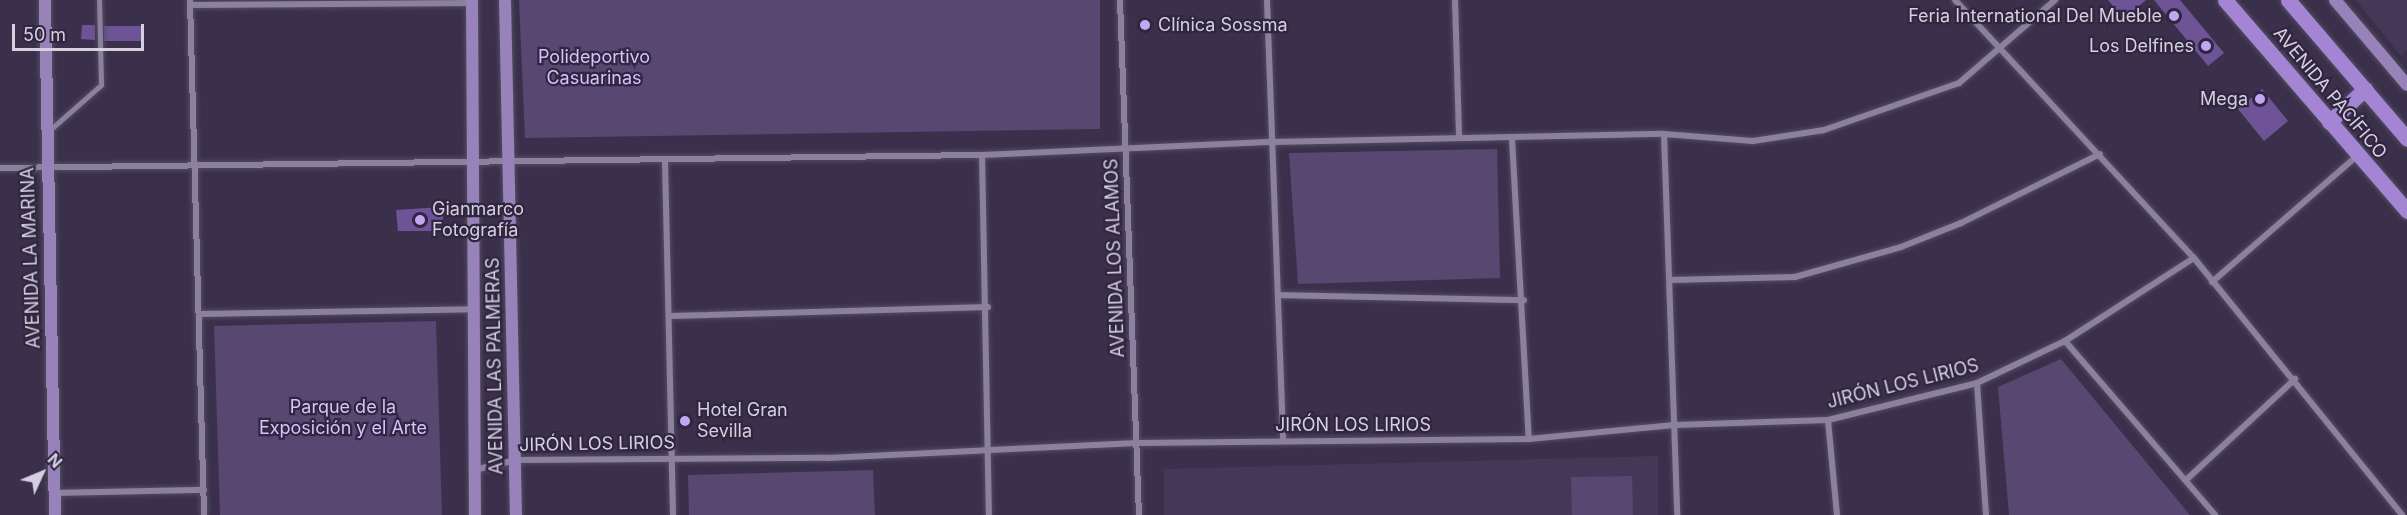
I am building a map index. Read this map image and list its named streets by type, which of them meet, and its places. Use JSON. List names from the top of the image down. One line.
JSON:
{"streets":{"main road":["AVENIDA PACÍFICO","AVENIDA LA MARINA","AVENIDA LAS PALMERAS"],"street":["AVENIDA LOS ALAMOS","JIRÓN LOS LIRIOS"]},"crossings":[["AVENIDA LOS ALAMOS","JIRÓN LOS LIRIOS"],["AVENIDA LAS PALMERAS","JIRÓN LOS LIRIOS"]],"parks":["Polideportivo Casuarinas","Parque de la Exposición y el Arte"],"places":["Feria International Del Mueble","Clínica Sossma","Los Delfines","Mega","Gianmarco Fotografía","Hotel Gran Sevilla"],"scale_bar":"50 m","north":"top right"}
